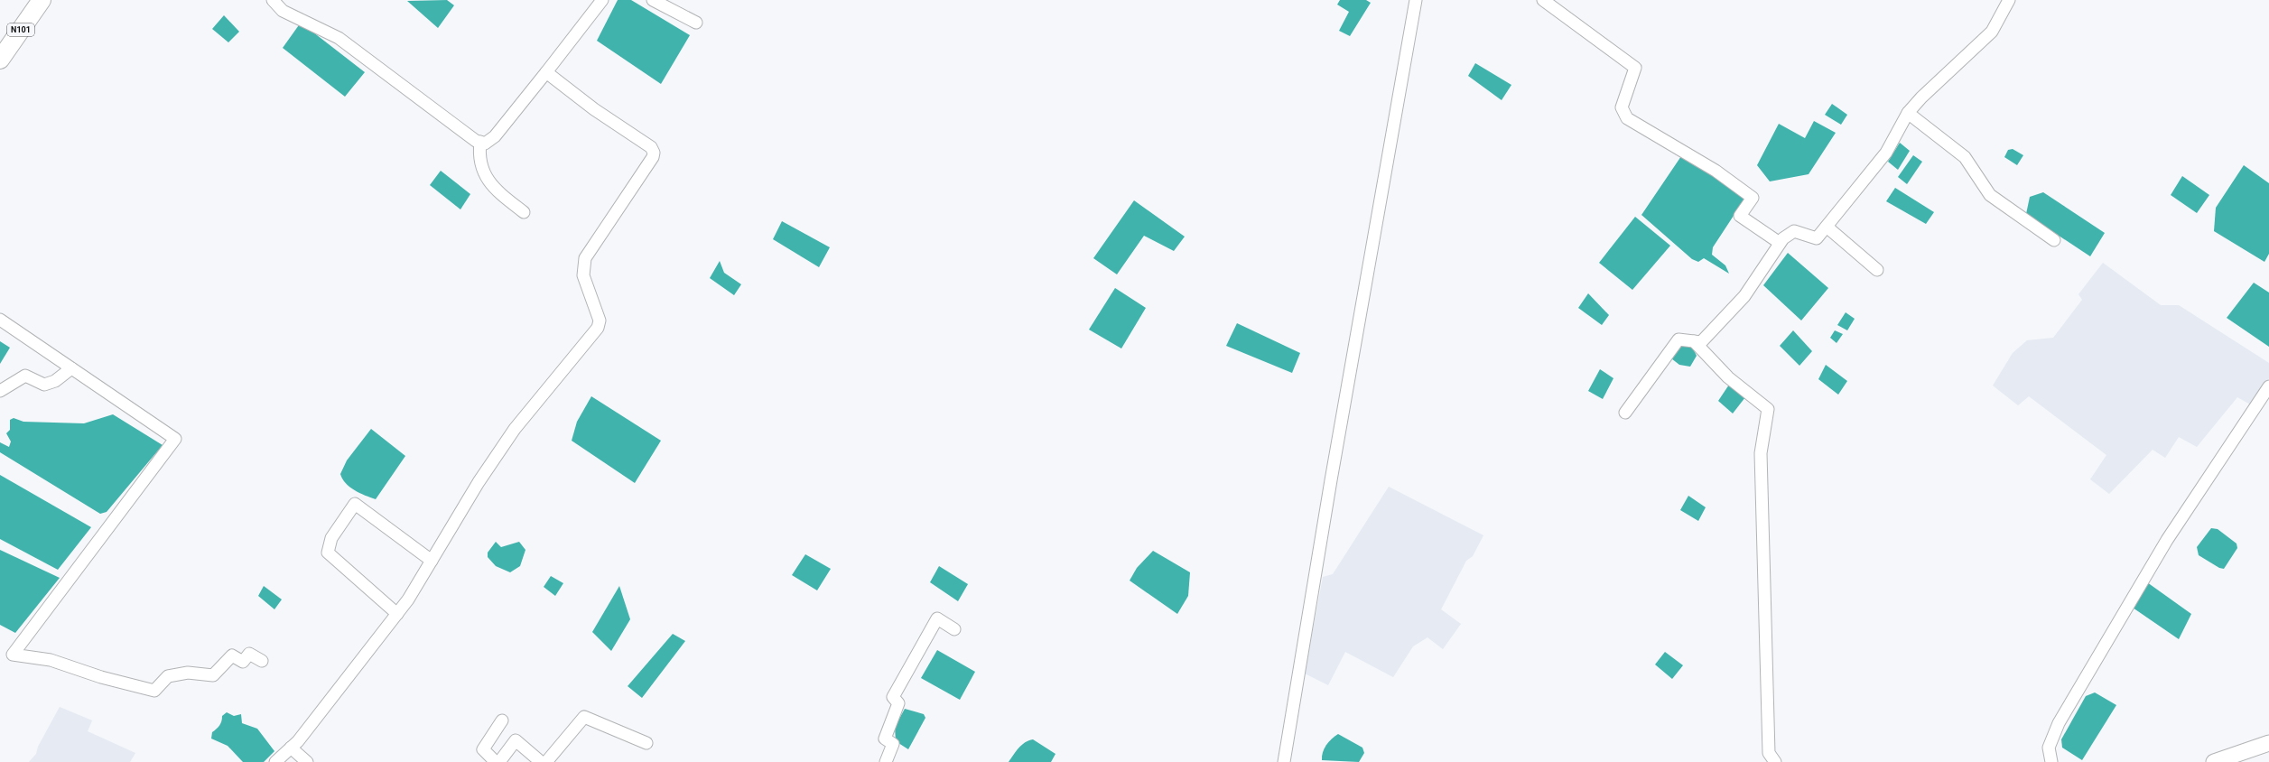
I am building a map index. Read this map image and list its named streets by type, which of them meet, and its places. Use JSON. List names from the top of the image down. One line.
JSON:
{"streets":{"highway":["N101"]}}
